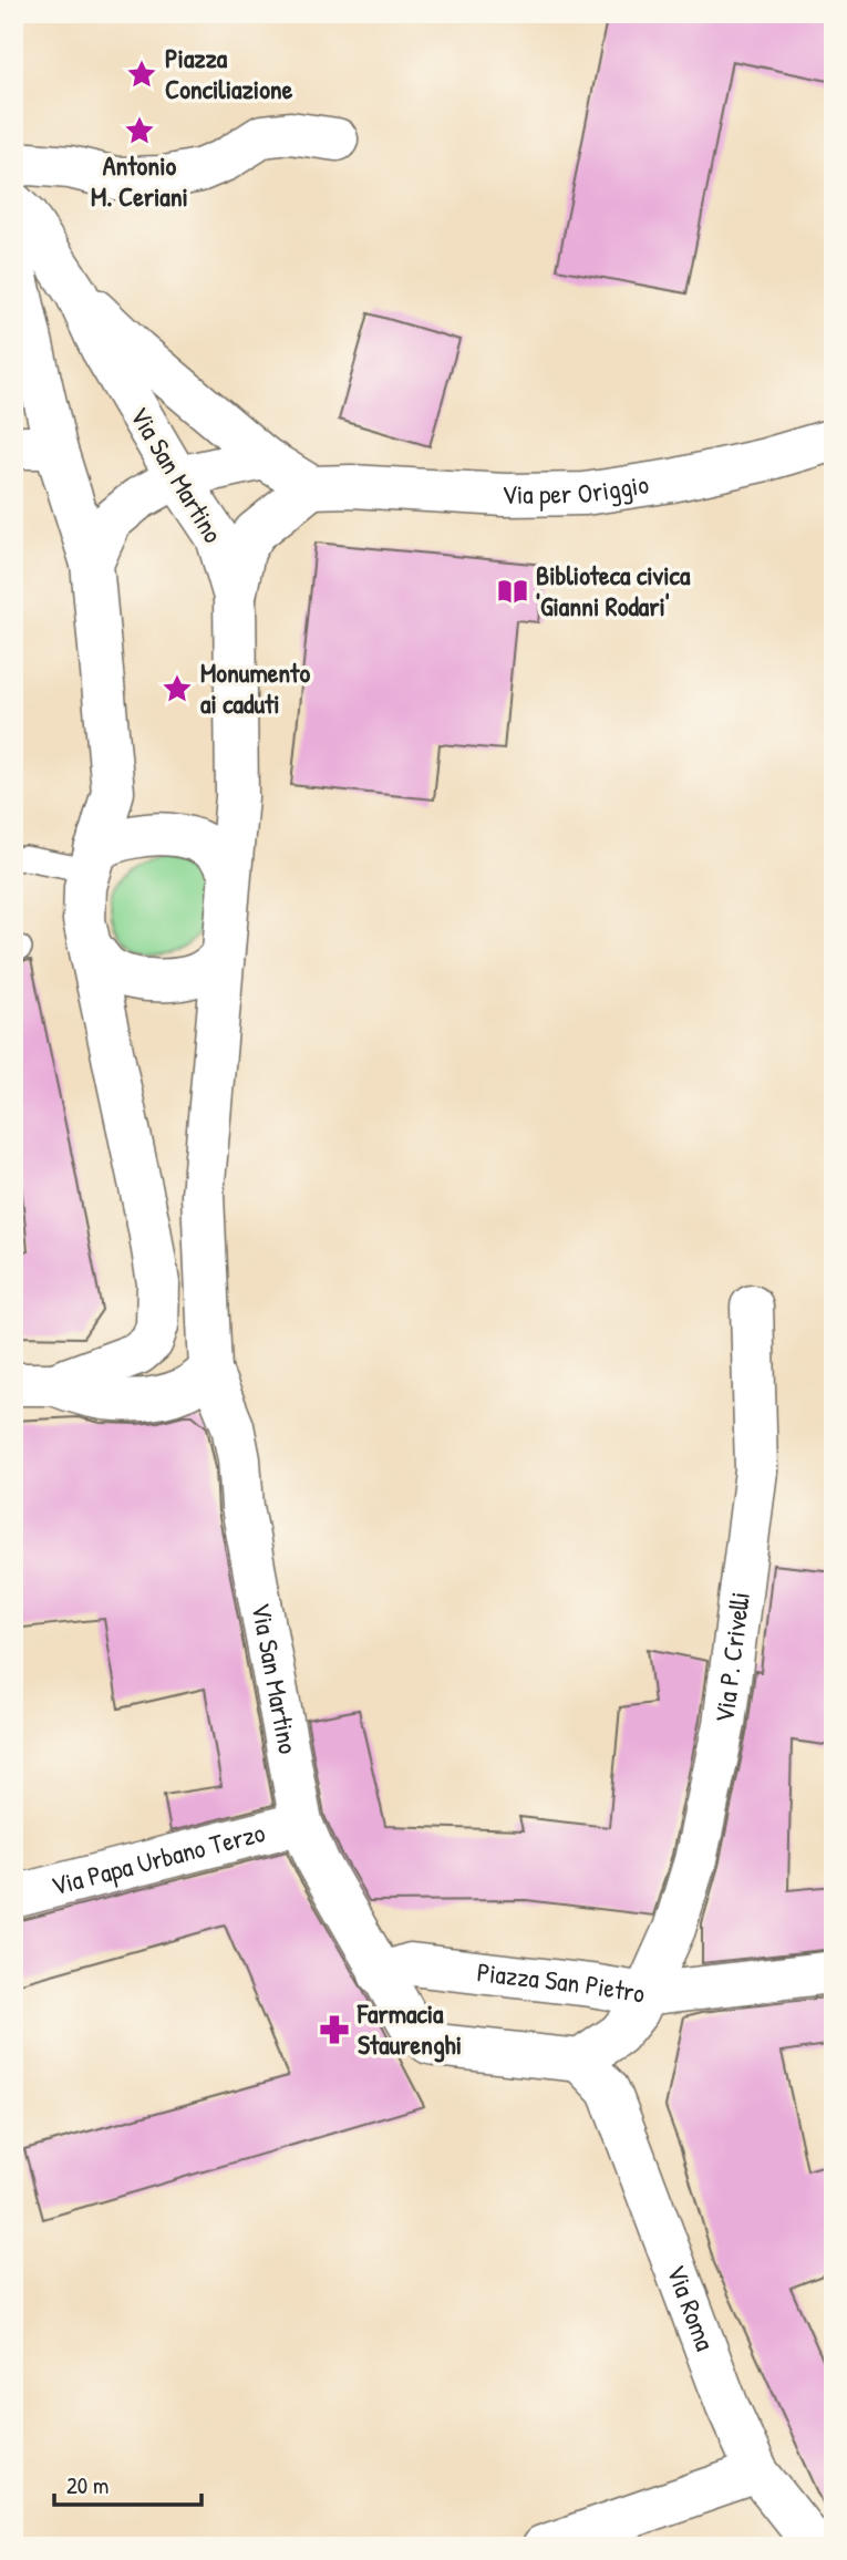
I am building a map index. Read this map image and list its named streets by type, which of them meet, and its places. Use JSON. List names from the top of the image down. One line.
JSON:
{"streets":{"street":["Via San Martino","Via per Origgio","Via P. Crivelli","Via Papa Urbano Terzo","Piazza San Pietro","Via Roma"]},"crossings":[["Via San Martino","Via Papa Urbano Terzo"],["Via San Martino","Piazza San Pietro"],["Via P. Crivelli","Piazza San Pietro"],["Piazza San Pietro","Via Roma"]],"places":{"place":["Piazza Conciliazione","Antonio M. Ceriani","Monumento ai caduti"],"library":["Biblioteca civica 'Gianni Rodari'"],"pharmacy":["Farmacia Staurenghi"]},"scale_bar":"20 m"}
